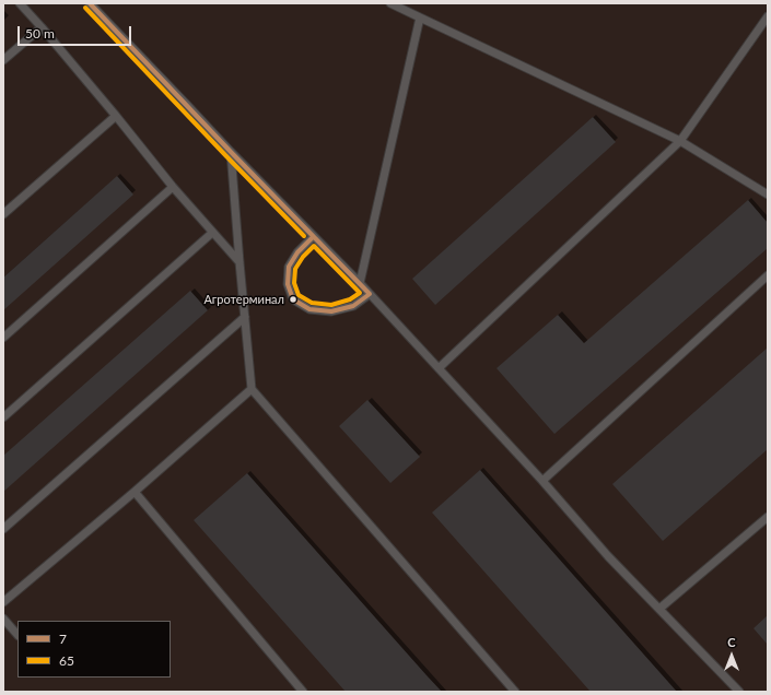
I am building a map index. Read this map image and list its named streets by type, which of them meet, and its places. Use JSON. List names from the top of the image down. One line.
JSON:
{"places":["Агротерминал"],"lines":["transit line 7","transit line 65"],"legend":["7","65"],"scale_bar":"50 m","north":"top"}
